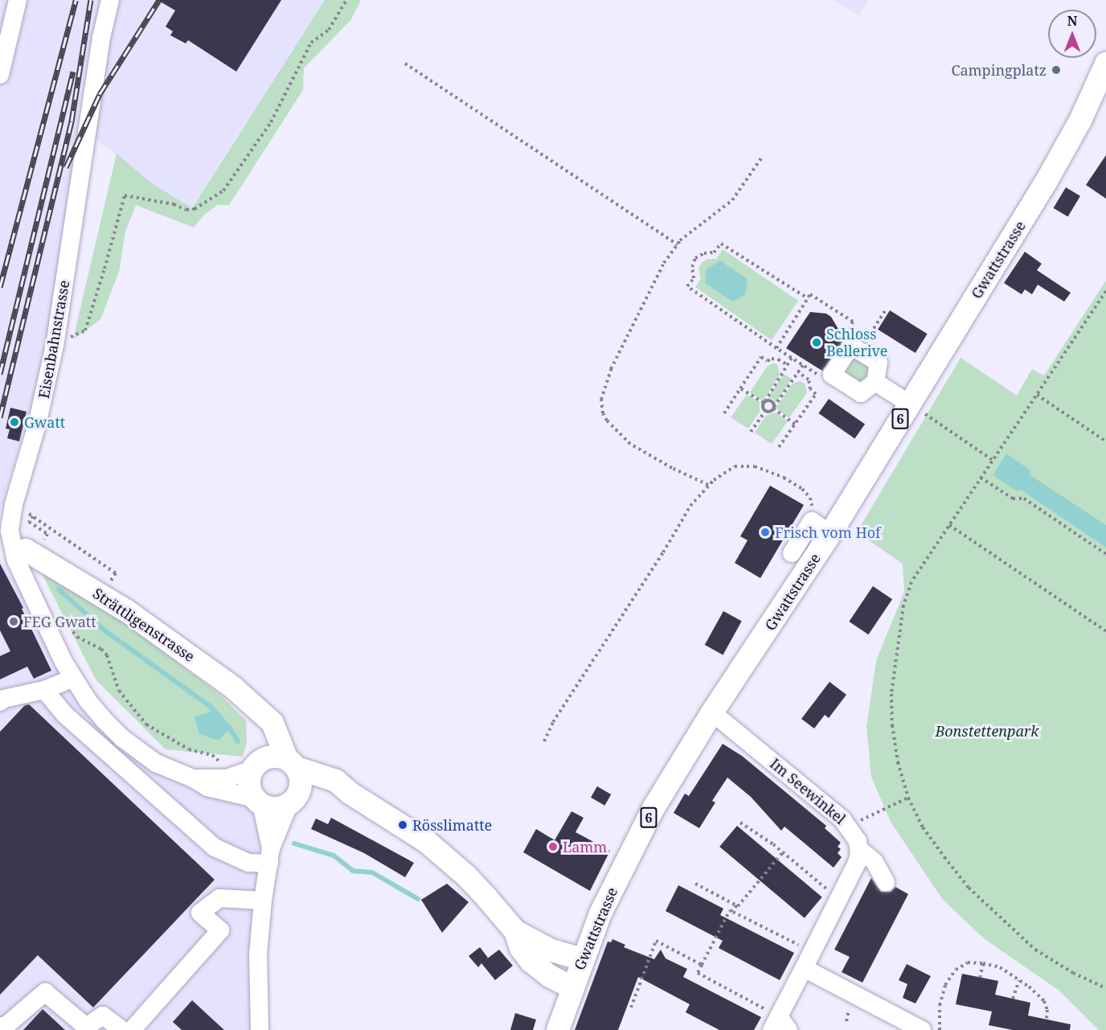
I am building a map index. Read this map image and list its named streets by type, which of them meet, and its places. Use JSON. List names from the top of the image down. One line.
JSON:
{"streets":{"main road":["Gwattstrasse","6","Strättligenstrasse"],"street":["Eisenbahnstrasse","Im Seewinkel"]},"crossings":[["Gwattstrasse","Im Seewinkel"],["Eisenbahnstrasse","Strättligenstrasse"]],"parks":["Bonstettenpark"],"places":["Campingplatz","Schloss Bellerive","Gwatt","Frisch vom Hof","FEG Gwatt","Rösslimatte","Lamm"],"north":"top"}
